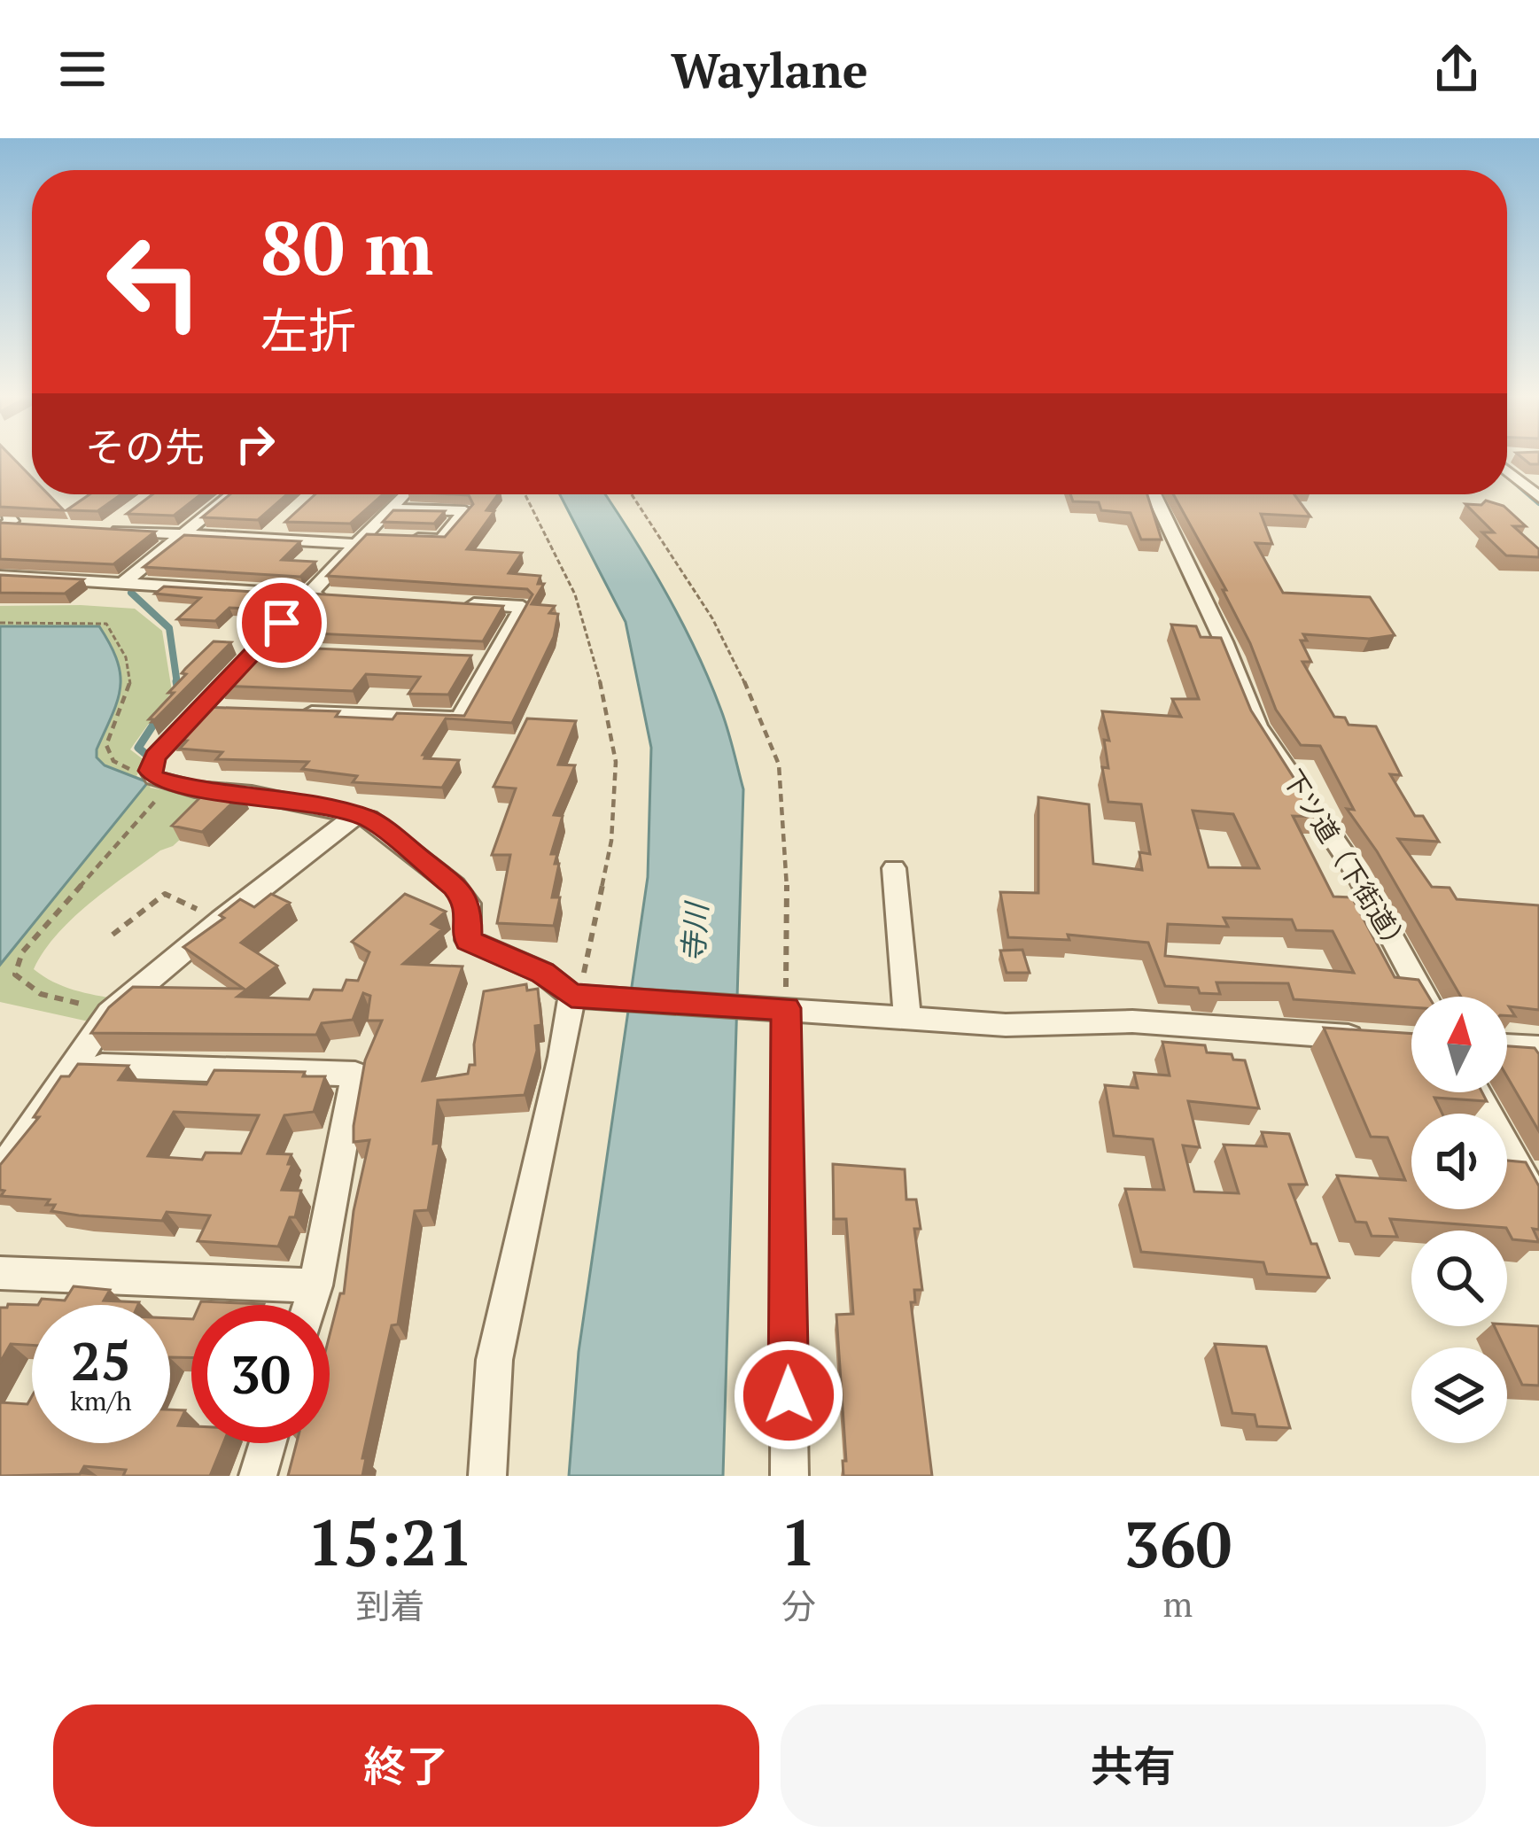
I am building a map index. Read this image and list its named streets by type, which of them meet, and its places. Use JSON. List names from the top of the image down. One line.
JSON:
{"streets":{"street":["下ツ道（下街道）"]},"water":["寺川"],"north":"top","page":{"header":"Waylane","turn":["80 m","左折"],"then":"その先","speed":"25 km/h","limit":"30","eta":["15:21","到着","1","分","360","m"],"buttons":["終了","共有"]}}
